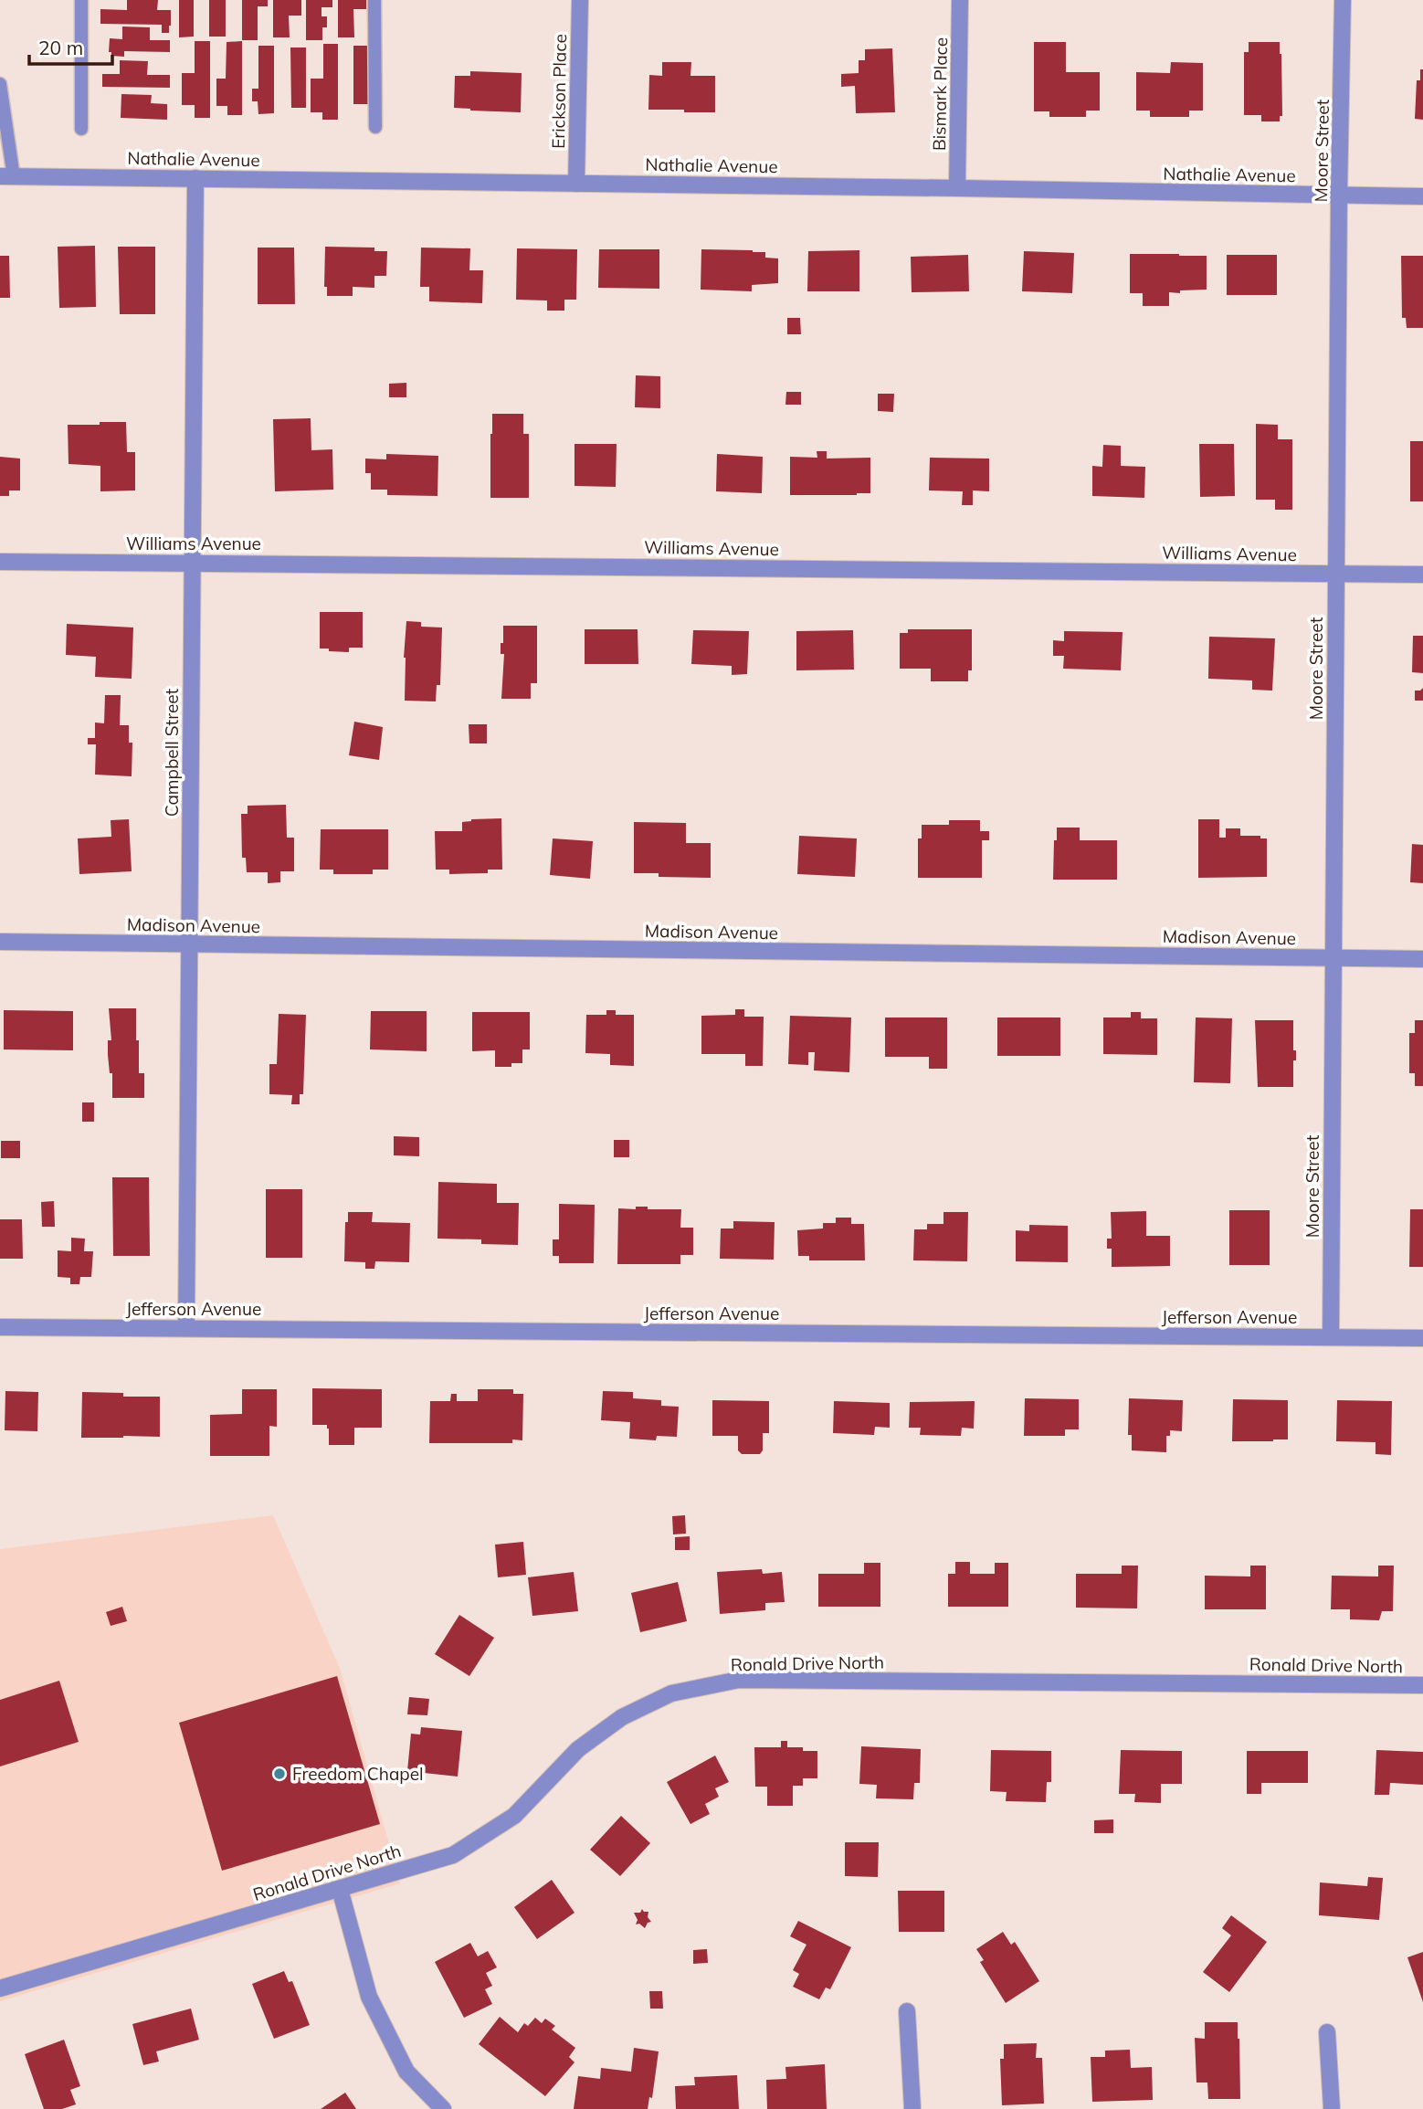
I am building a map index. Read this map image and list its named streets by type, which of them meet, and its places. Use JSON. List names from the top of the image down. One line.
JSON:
{"streets":{"street":["Erickson Place","Bismark Place","Moore Street","Nathalie Avenue","Williams Avenue","Campbell Street","Madison Avenue","Jefferson Avenue","Ronald Drive North"]},"crossings":[["Erickson Place","Nathalie Avenue"],["Bismark Place","Nathalie Avenue"],["Moore Street","Nathalie Avenue"],["Moore Street","Williams Avenue"],["Moore Street","Madison Avenue"],["Moore Street","Jefferson Avenue"],["Nathalie Avenue","Campbell Street"],["Williams Avenue","Campbell Street"],["Campbell Street","Madison Avenue"],["Campbell Street","Jefferson Avenue"]],"places":["Freedom Chapel"],"scale_bar":"20 m"}
